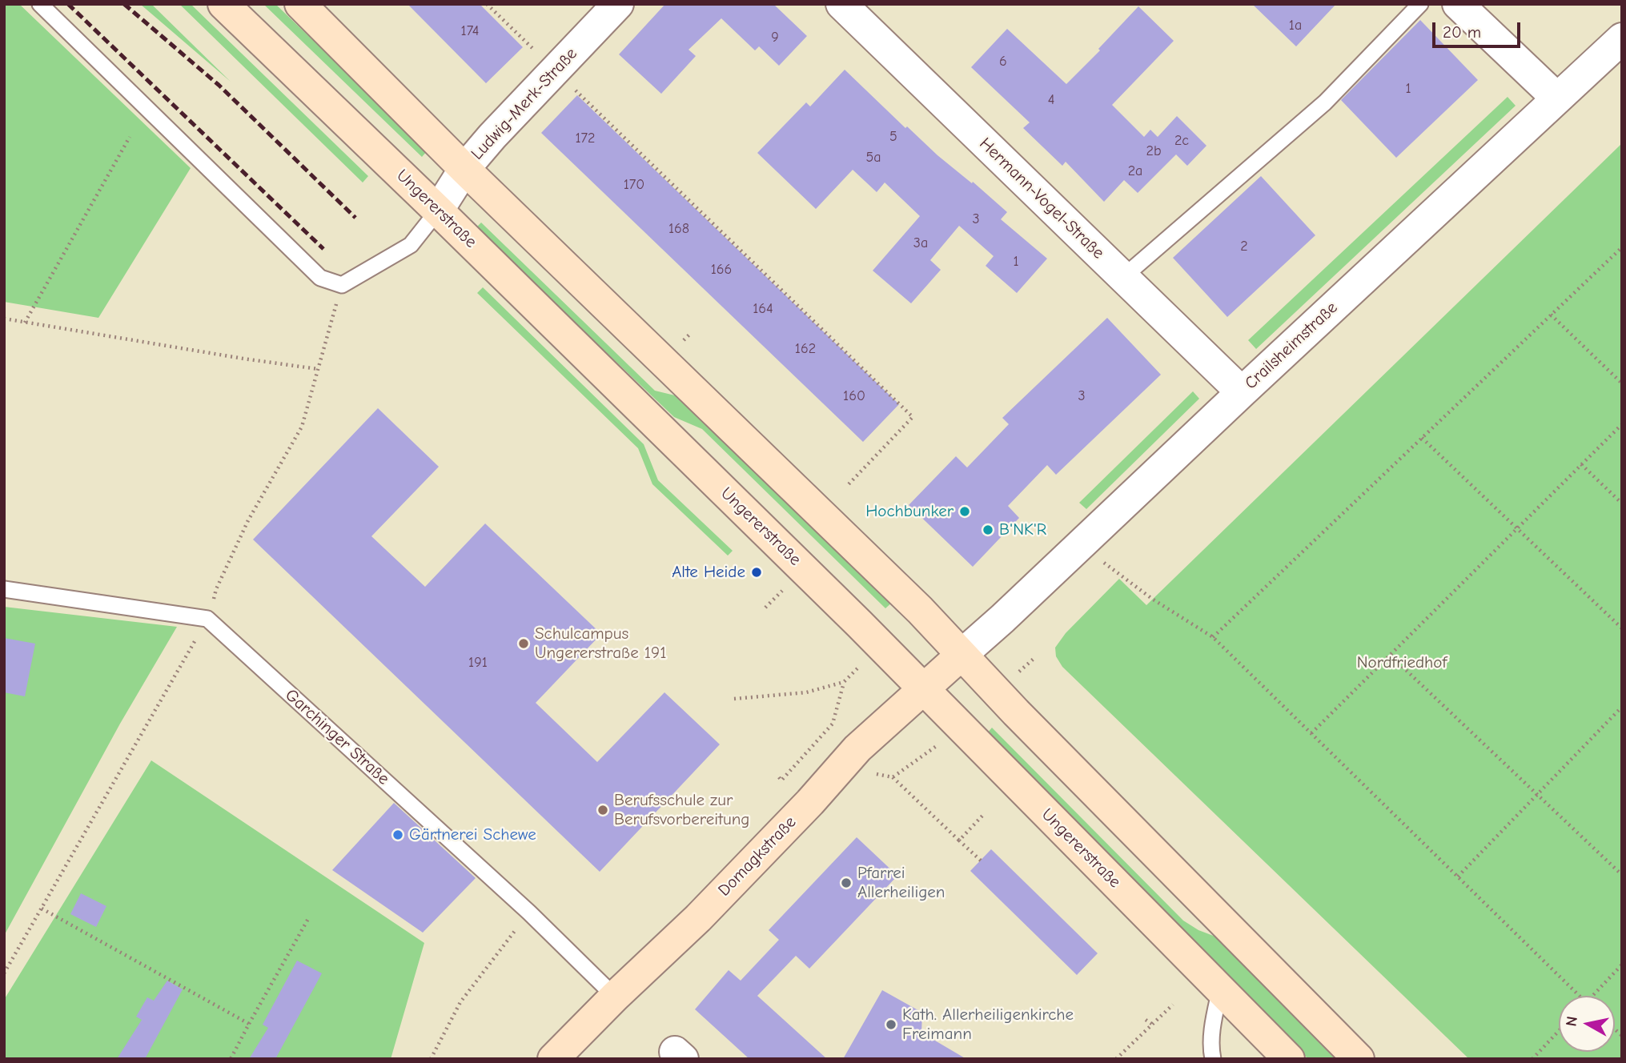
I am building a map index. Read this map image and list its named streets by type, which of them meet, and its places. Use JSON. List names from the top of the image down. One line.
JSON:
{"streets":{"main road":["Ungererstraße","Domagkstraße"],"street":["Ludwig-Merk-Straße","Hermann-Vogel-Straße","Crailsheimstraße"],"lane":["Garchinger Straße"]},"crossings":[["Ludwig-Merk-Straße","Ungererstraße"],["Hermann-Vogel-Straße","Crailsheimstraße"],["Ungererstraße","Domagkstraße"],["Crailsheimstraße","Domagkstraße"],["Garchinger Straße","Domagkstraße"]],"parks":["Nordfriedhof"],"places":["Hochbunker","B'NK'R","Alte Heide","Schulcampus Ungererstraße 191","Berufsschule zur Berufsvorbereitung","Gärtnerei Schewe","Pfarrei Allerheiligen","Kath. Allerheiligenkirche Freimann"],"house_numbers":["1a","174","9","6","1","4","5","172","2c","2b","5a","2a","170","3","168","3a","2","1","166","164","162","160","3","191"],"scale_bar":"20 m","north":"left"}
